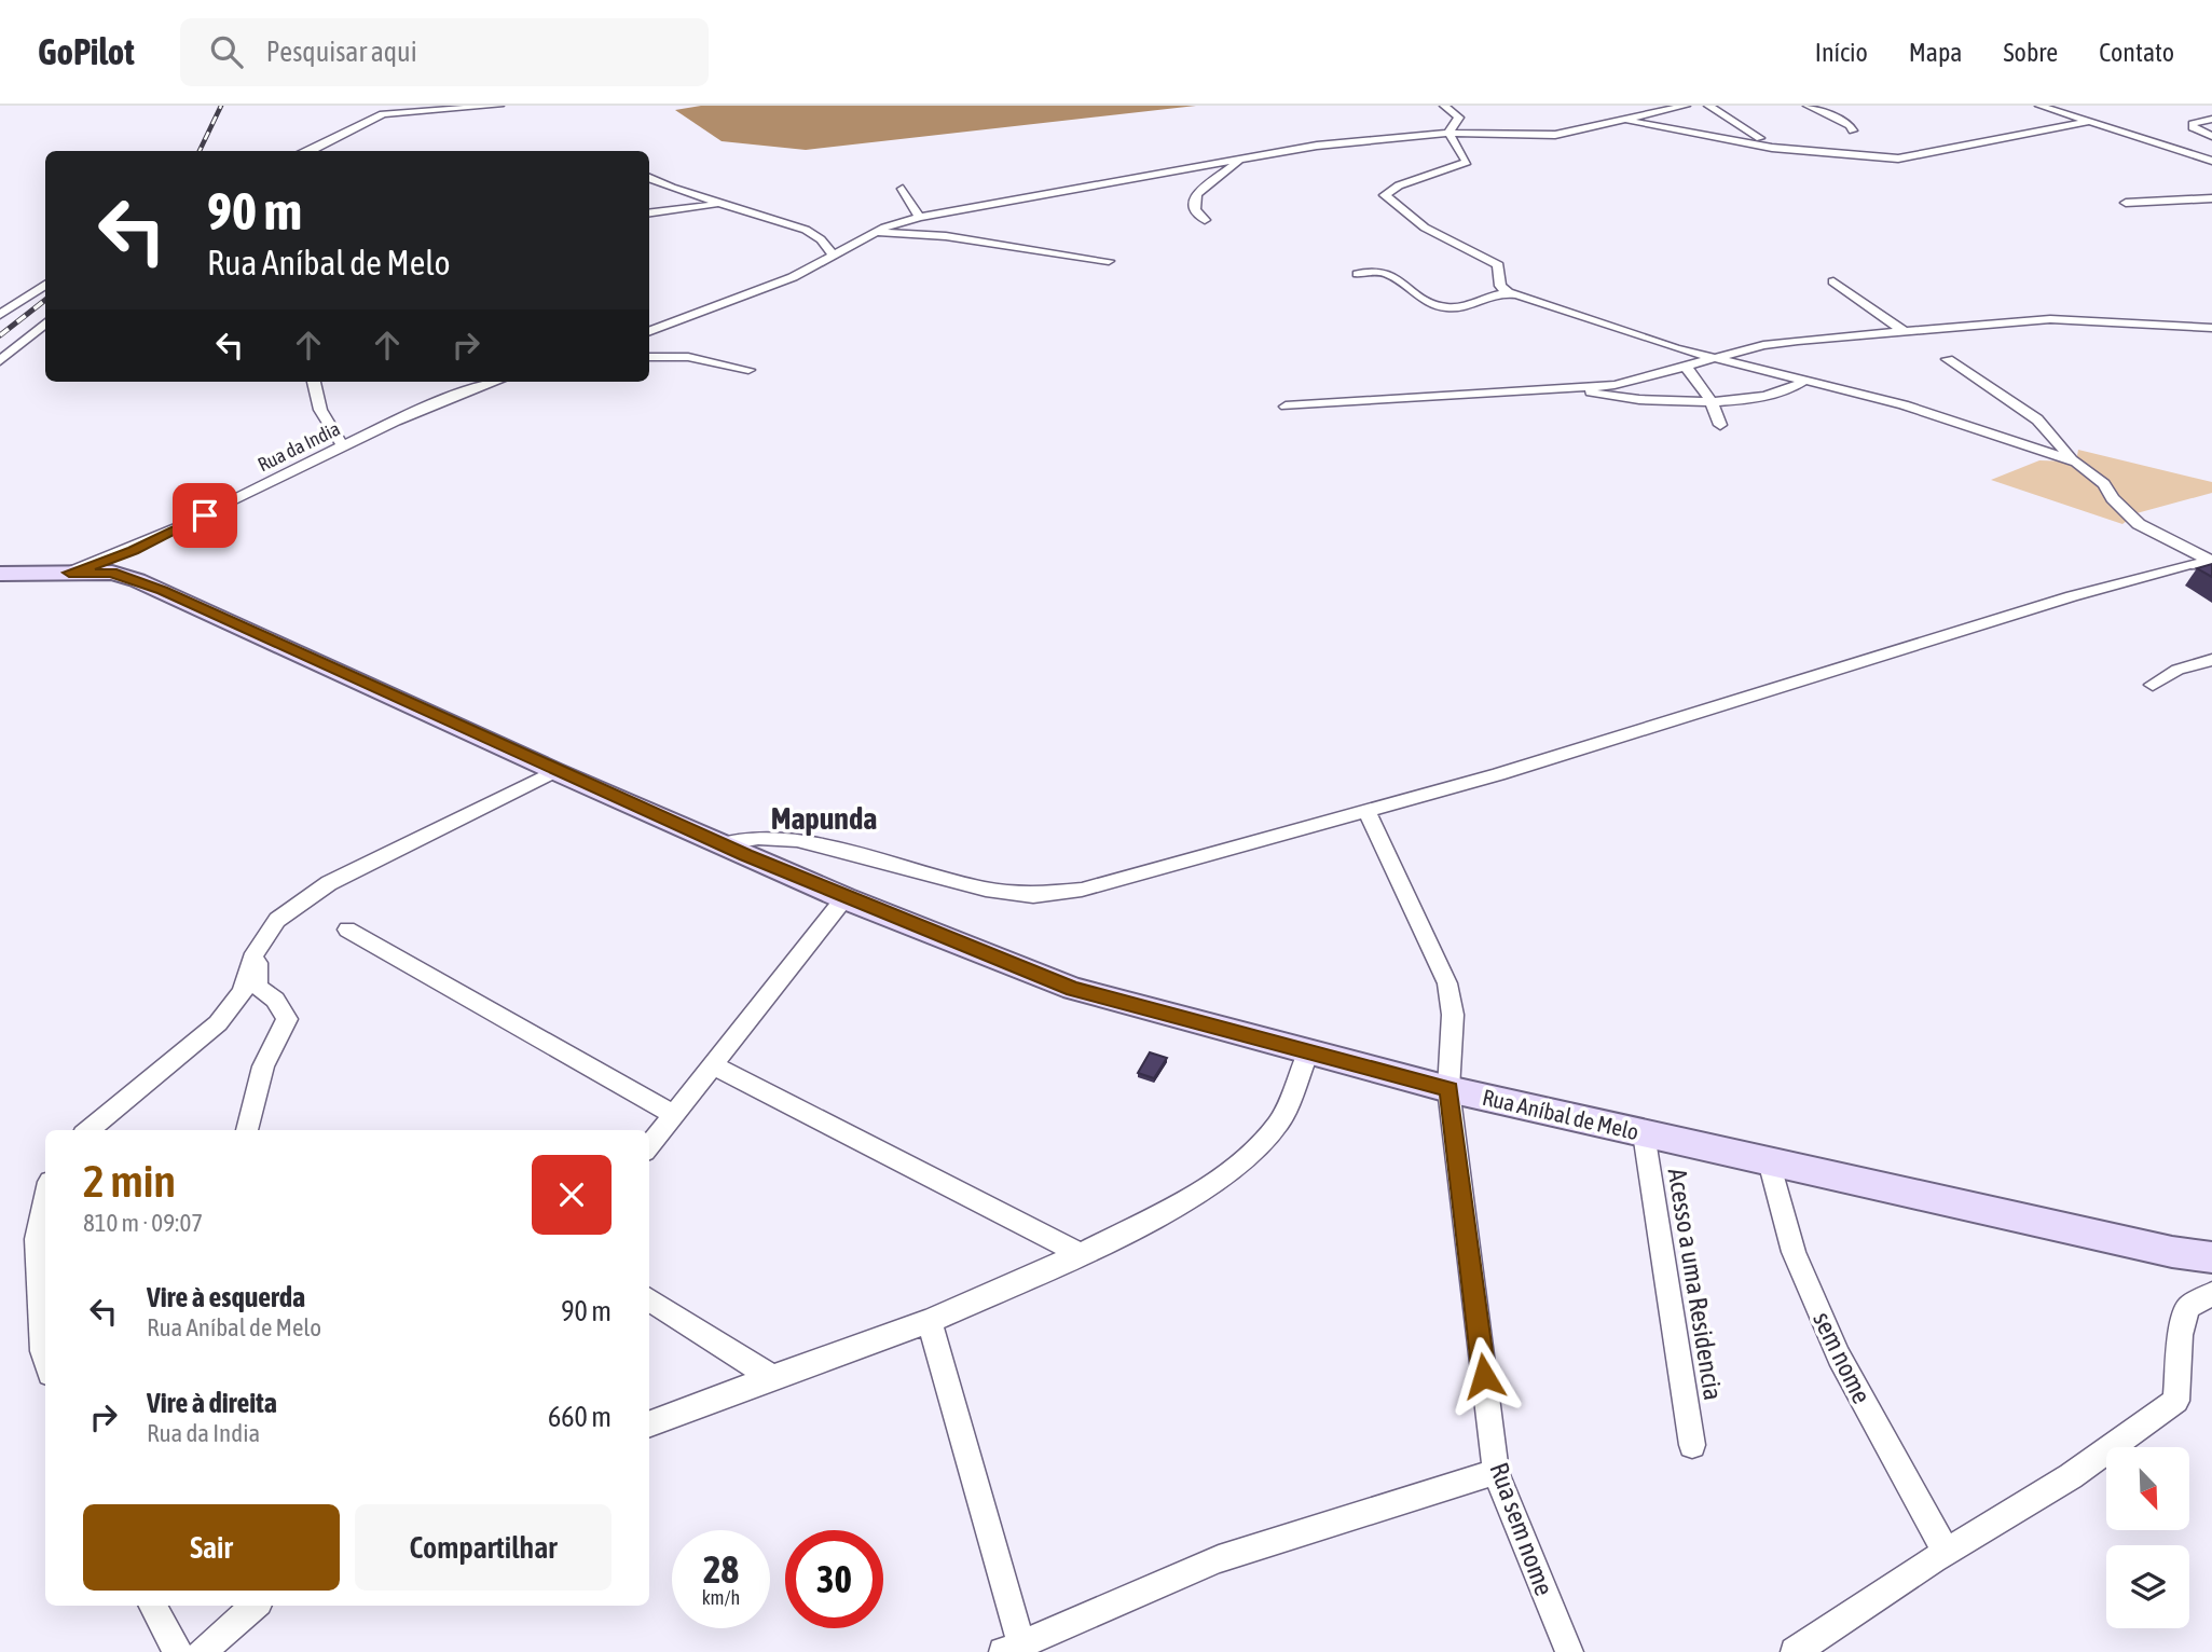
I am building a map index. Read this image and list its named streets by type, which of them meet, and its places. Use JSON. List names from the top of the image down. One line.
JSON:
{"streets":{"street":["Rua da India","Rua Aníbal de Melo","Acesso a uma Residencia","sem nome","Rua sem nome"]},"crossings":[["Rua da India","Rua Aníbal de Melo"],["Rua Aníbal de Melo","Acesso a uma Residencia"],["Rua Aníbal de Melo","sem nome"],["Rua Aníbal de Melo","Rua sem nome"]],"districts":["Mapunda"],"north":"bottom right","page":{"header":"GoPilot","search":"Pesquisar aqui","nav":["Início","Mapa","Sobre","Contato"],"turn":["90 m","Rua Aníbal de Melo"],"heading":["2 min","810 m · 09:07"],"list":[{"name":"Vire à esquerda","note":"Rua Aníbal de Melo","value":"90 m"},{"name":"Vire à direita","note":"Rua da India","value":"660 m"}],"buttons":["Sair","Compartilhar"],"speed":"28 km/h","limit":"30"}}
